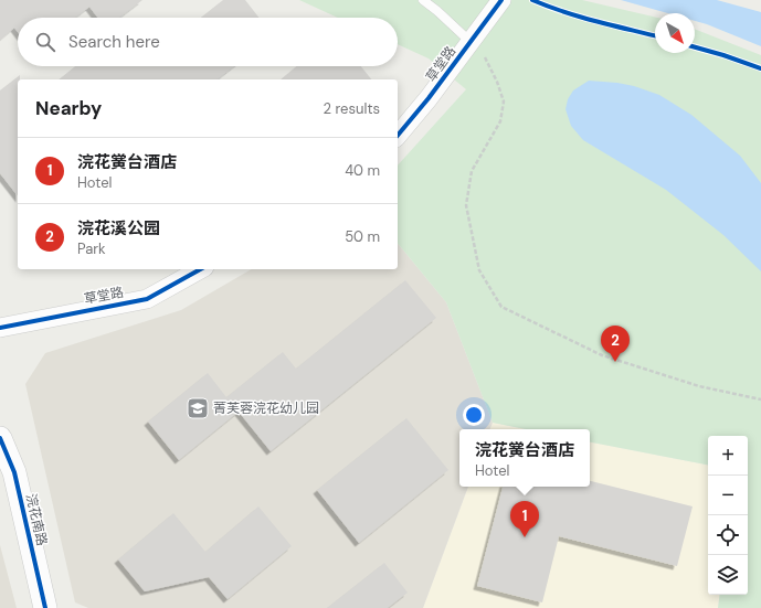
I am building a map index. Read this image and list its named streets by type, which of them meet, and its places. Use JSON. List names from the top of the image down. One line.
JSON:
{"streets":{"street":["草堂路","浣花南路"]},"places":{"school or university":["菁芙蓉浣花幼儿园"]},"north":"bottom right","page":{"search":"Search here","heading":["Nearby","2 results"],"list":[{"mark":"1","name":"浣花黉台酒店","note":"Hotel","value":"40 m"},{"mark":"2","name":"浣花溪公园","note":"Park","value":"50 m"}],"pins":["2","1"],"popup":["浣花黉台酒店","Hotel"],"map_buttons":["+","−"]}}
